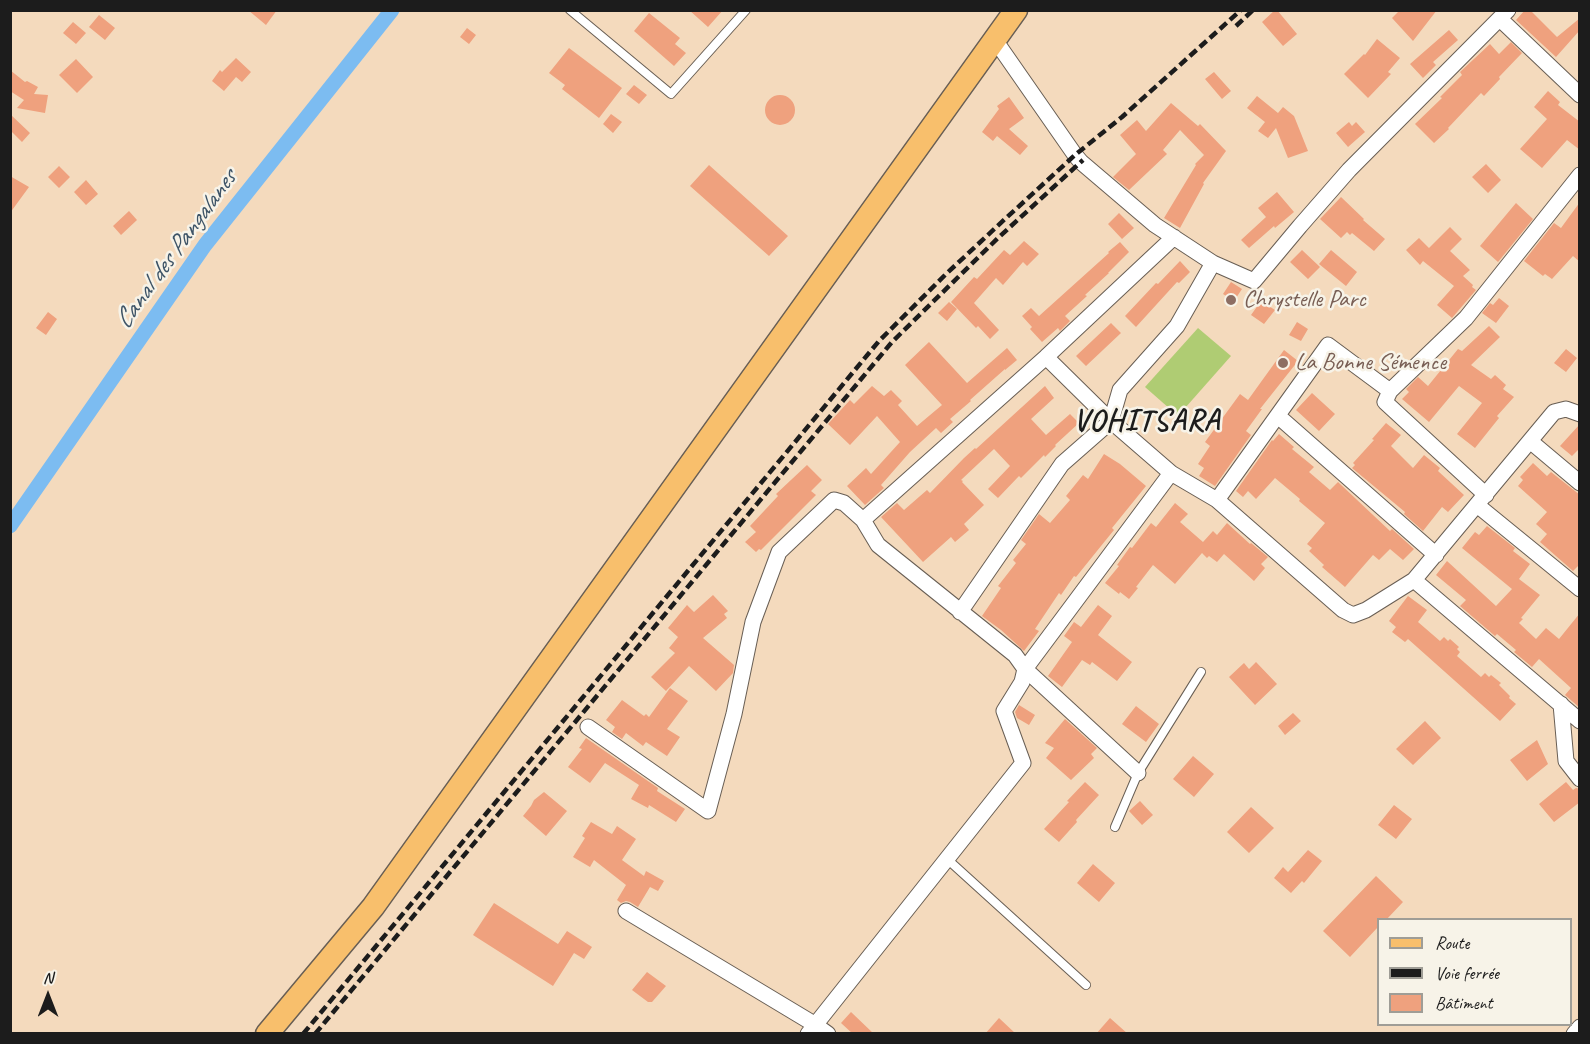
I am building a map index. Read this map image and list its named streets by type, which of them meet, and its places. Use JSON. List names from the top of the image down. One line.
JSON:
{"districts":["VOHITSARA"],"water":["Canal des Pangalanes"],"places":["Chrystelle Parc","La Bonne Sémence"],"legend":["Route","Voie ferrée","Bâtiment"],"north":"top"}
